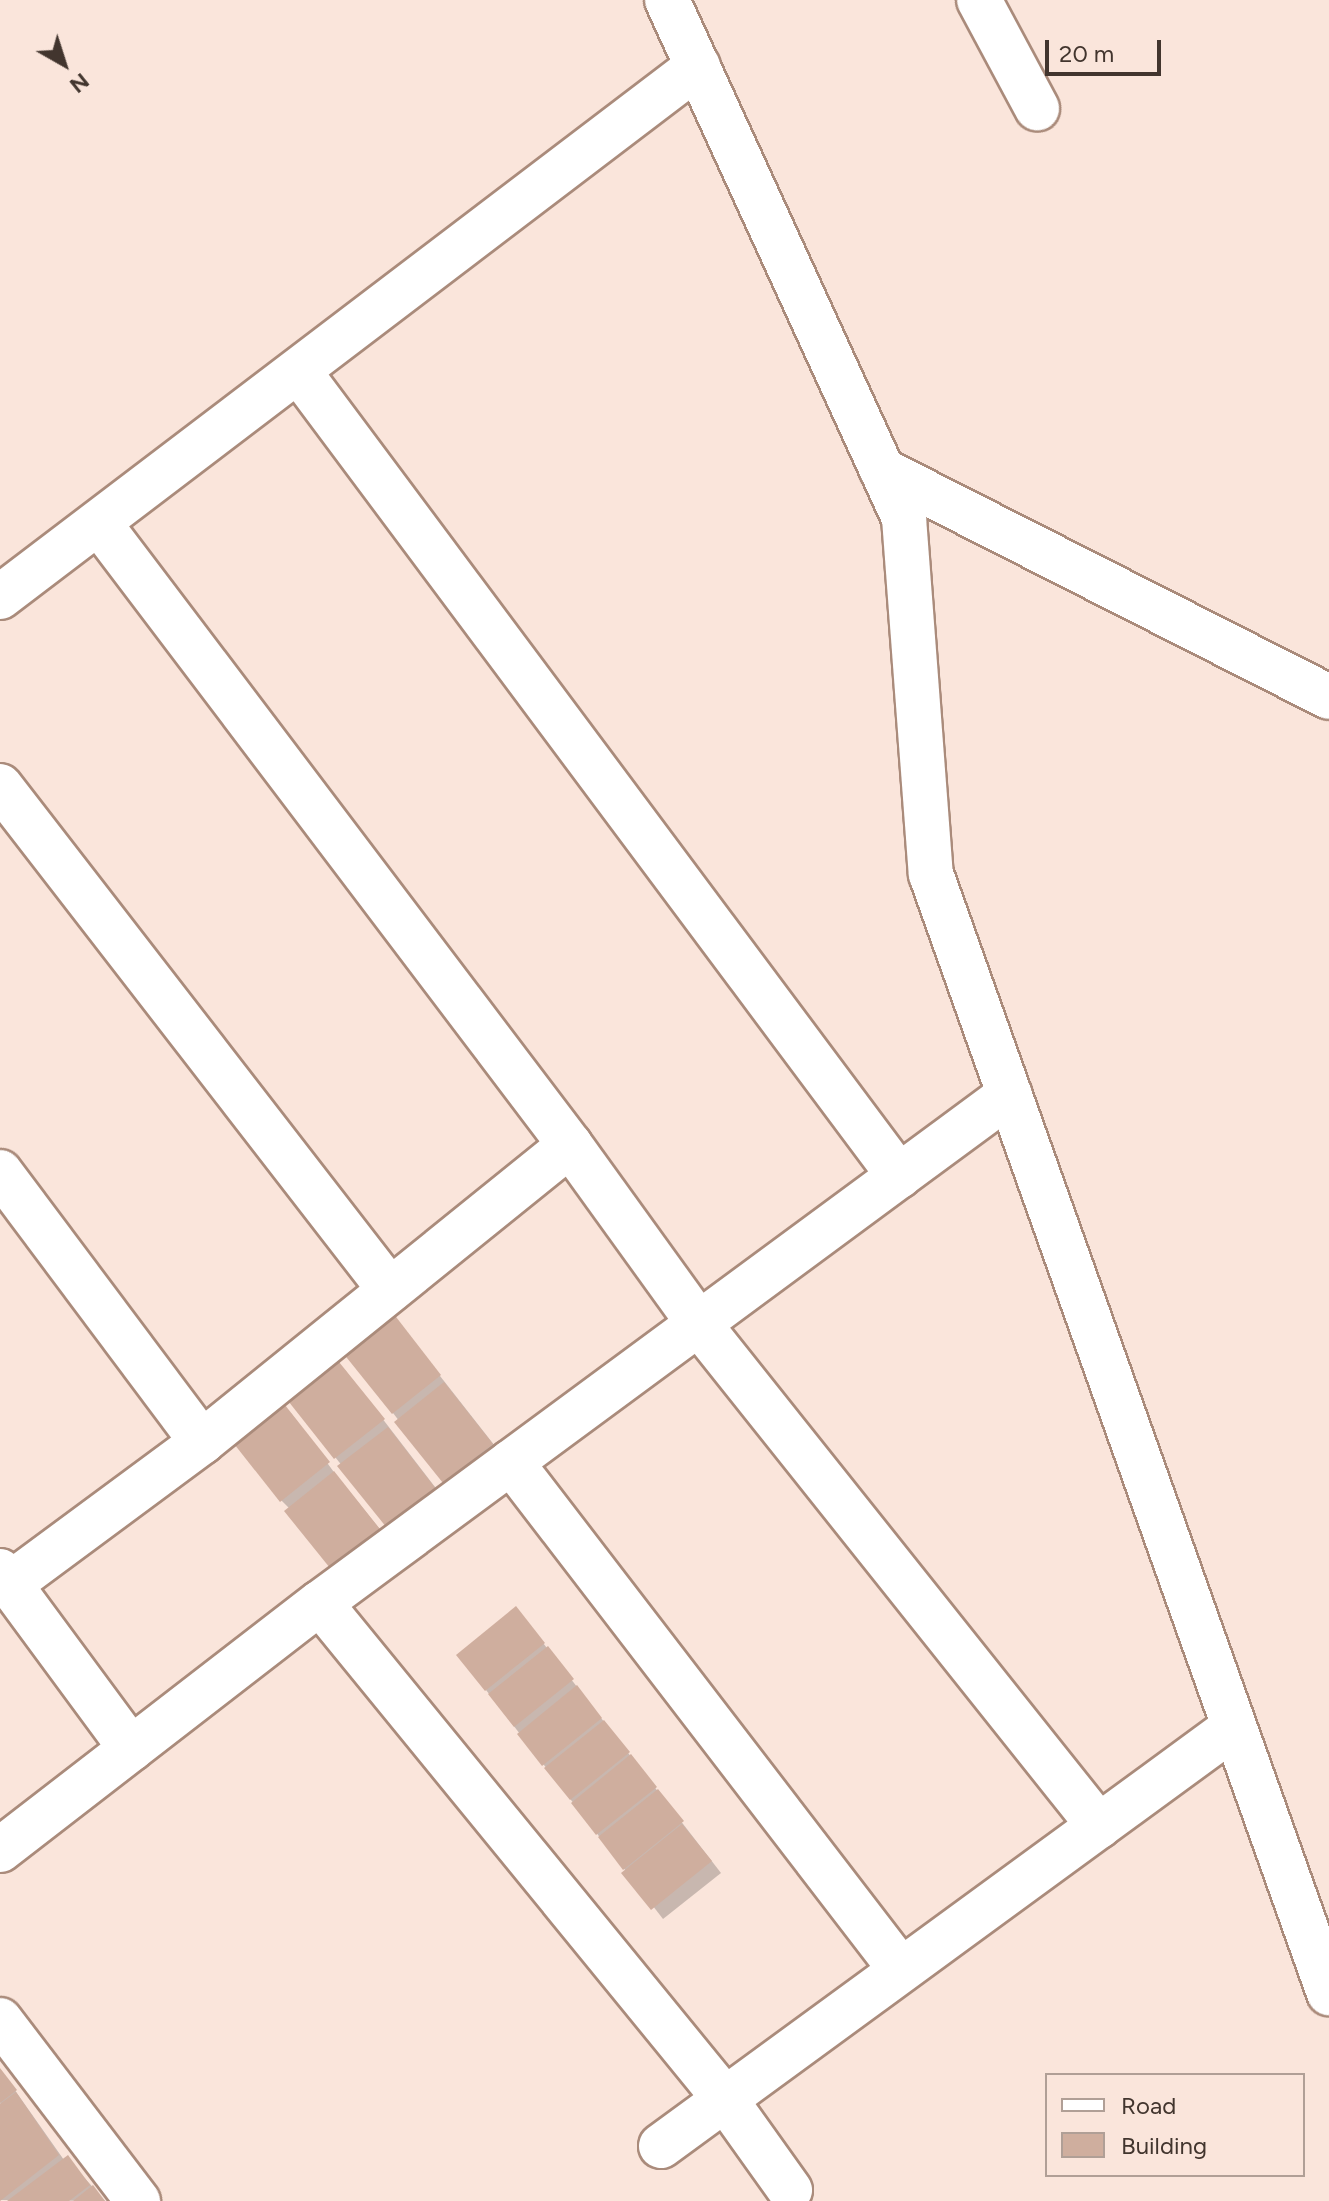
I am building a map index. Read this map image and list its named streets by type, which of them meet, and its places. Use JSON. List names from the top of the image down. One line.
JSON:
{"legend":["Road","Building"],"scale_bar":"20 m","north":"bottom right"}
